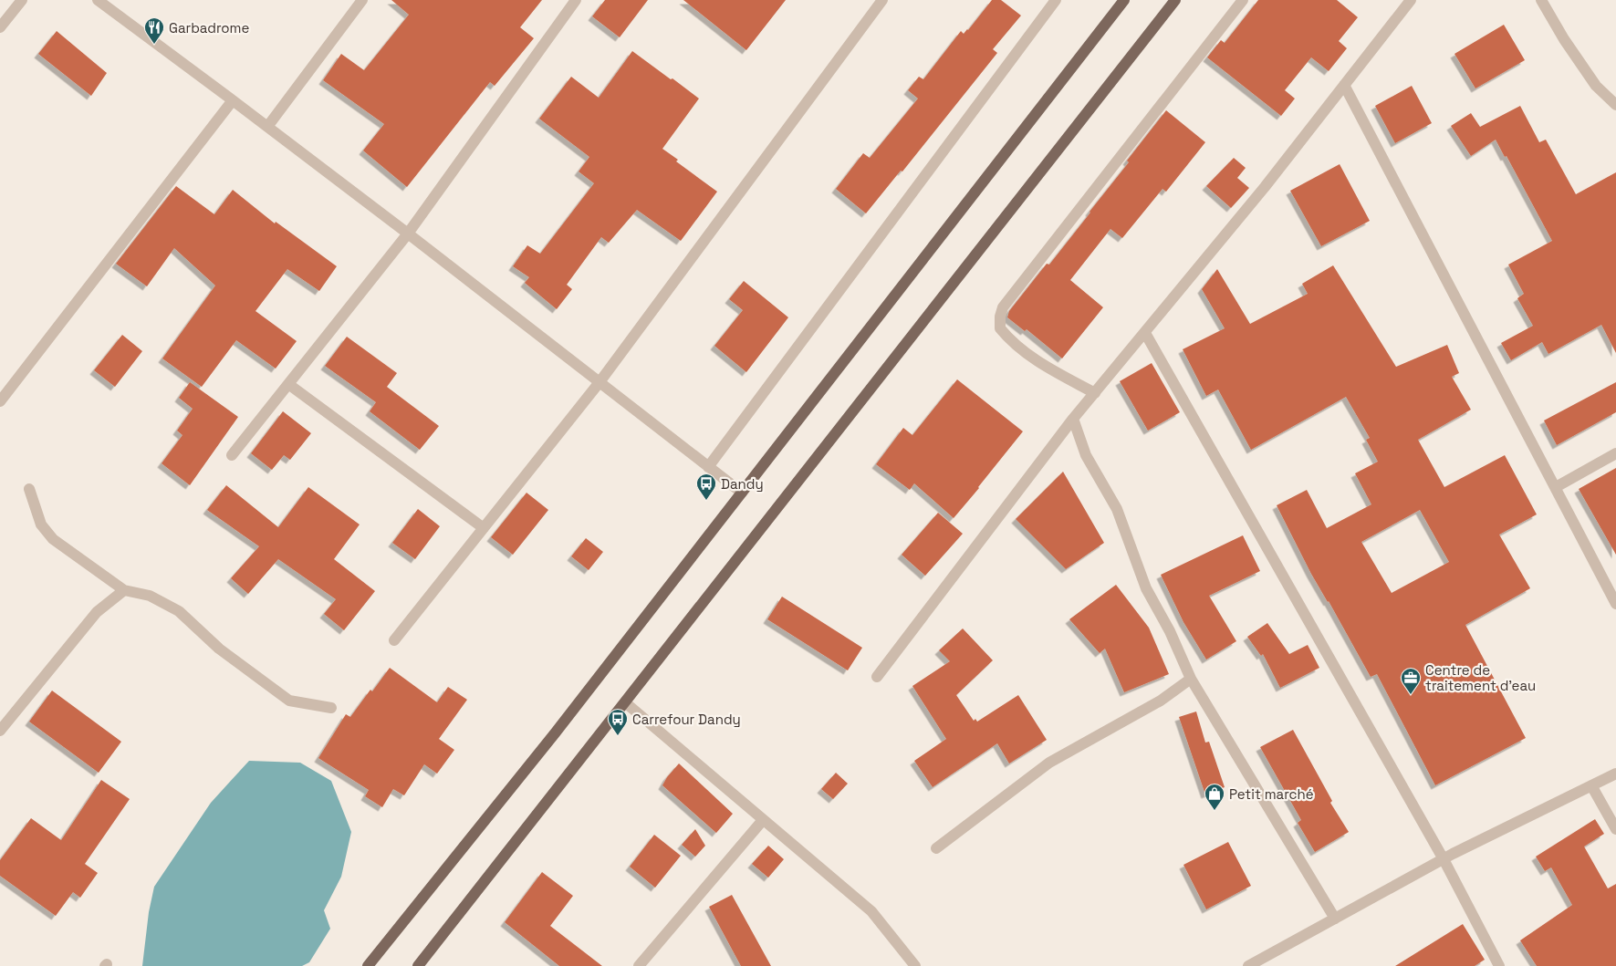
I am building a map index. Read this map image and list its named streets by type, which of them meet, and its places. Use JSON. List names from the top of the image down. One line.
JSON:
{"places":{"restaurant":["Garbadrome"],"bus stop":["Dandy","Carrefour Dandy"],"office":["Centre de traitement d'eau"],"shop":["Petit marché"]}}
